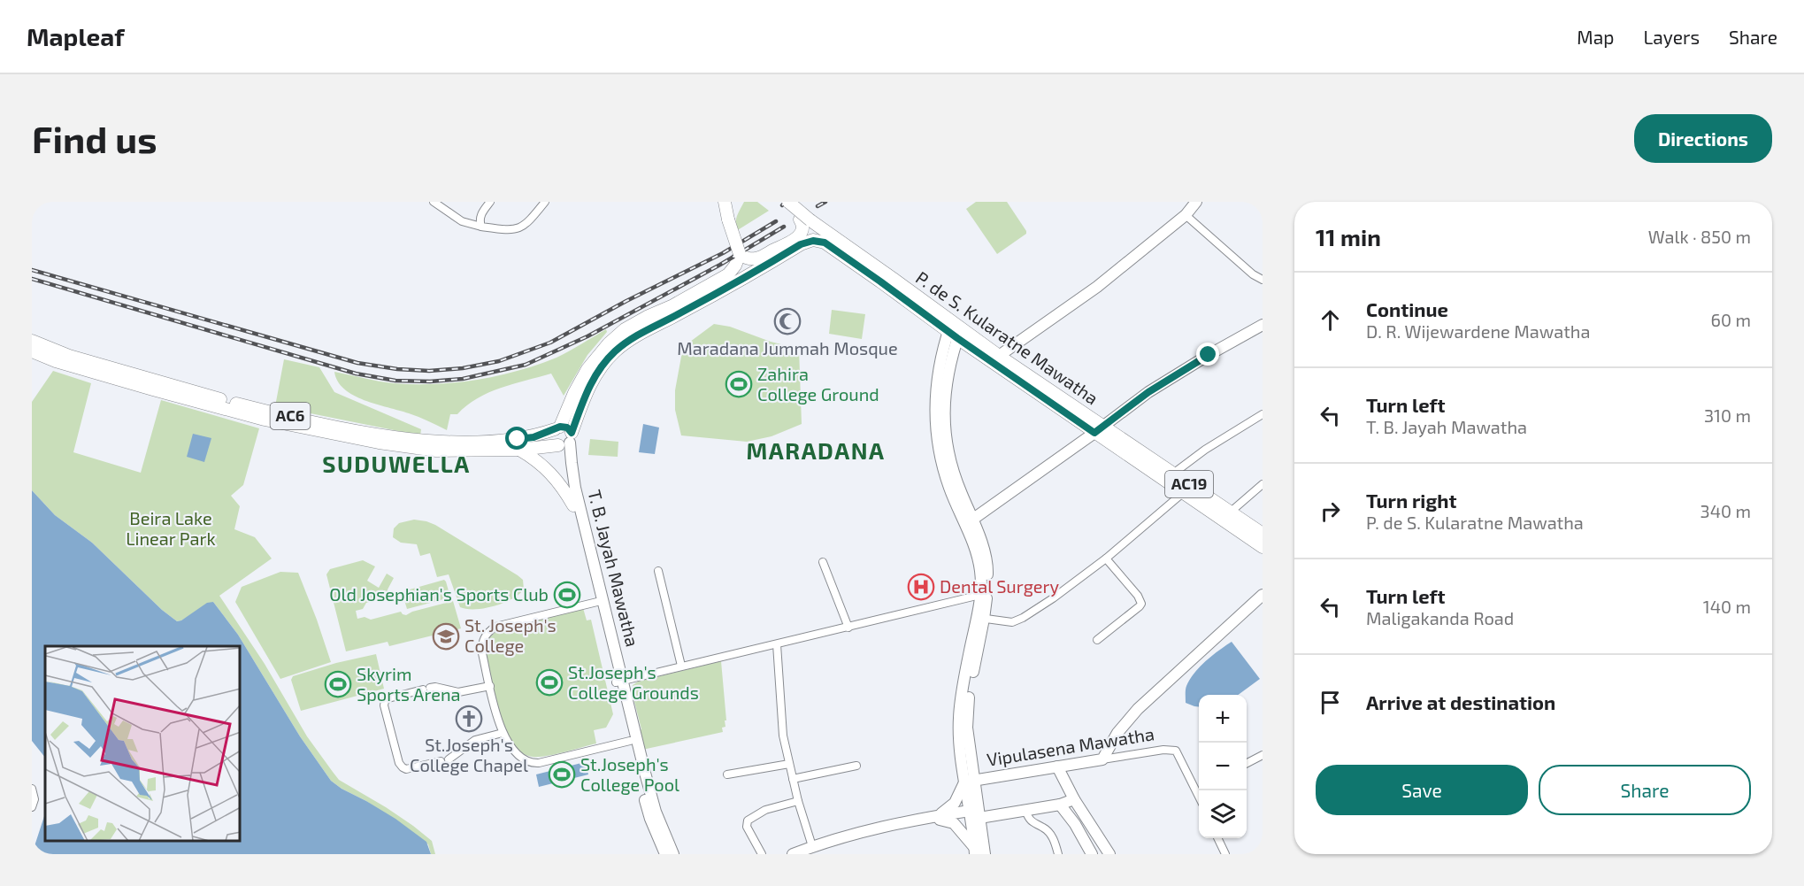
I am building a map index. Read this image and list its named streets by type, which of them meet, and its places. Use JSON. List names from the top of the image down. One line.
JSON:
{"streets":{"main road":["P. de S. Kularatne Mawatha","AC6","AC19","T. B. Jayah Mawatha","Vipulasena Mawatha"]},"crossings":[["P. de S. Kularatne Mawatha","T. B. Jayah Mawatha"],["AC6","T. B. Jayah Mawatha"]],"districts":["MARADANA","SUDUWELLA"],"parks":["Beira Lake Linear Park"],"places":{"mosque":["Maradana Jummah Mosque"],"sports":["Zahira College Ground","Old Josephian's Sports Club","St.Joseph's College Grounds","Skyrim Sports Arena","St.Joseph's College Pool"],"hospital":["Dental Surgery"],"school or university":["St. Joseph's College"],"church":["St.Joseph's College Chapel"]},"page":{"header":"Mapleaf","nav":["Map","Layers","Share"],"buttons":["Directions",["Save","Share"]],"title":"Find us","heading":["11 min","Walk · 850 m"],"list":[["Continue","D. R. Wijewardene Mawatha","60 m"],["Turn left","T. B. Jayah Mawatha","310 m"],["Turn right","P. de S. Kularatne Mawatha","340 m"],["Turn left","Maligakanda Road","140 m"],"Arrive at destination"],"map_buttons":["+","−"]}}
